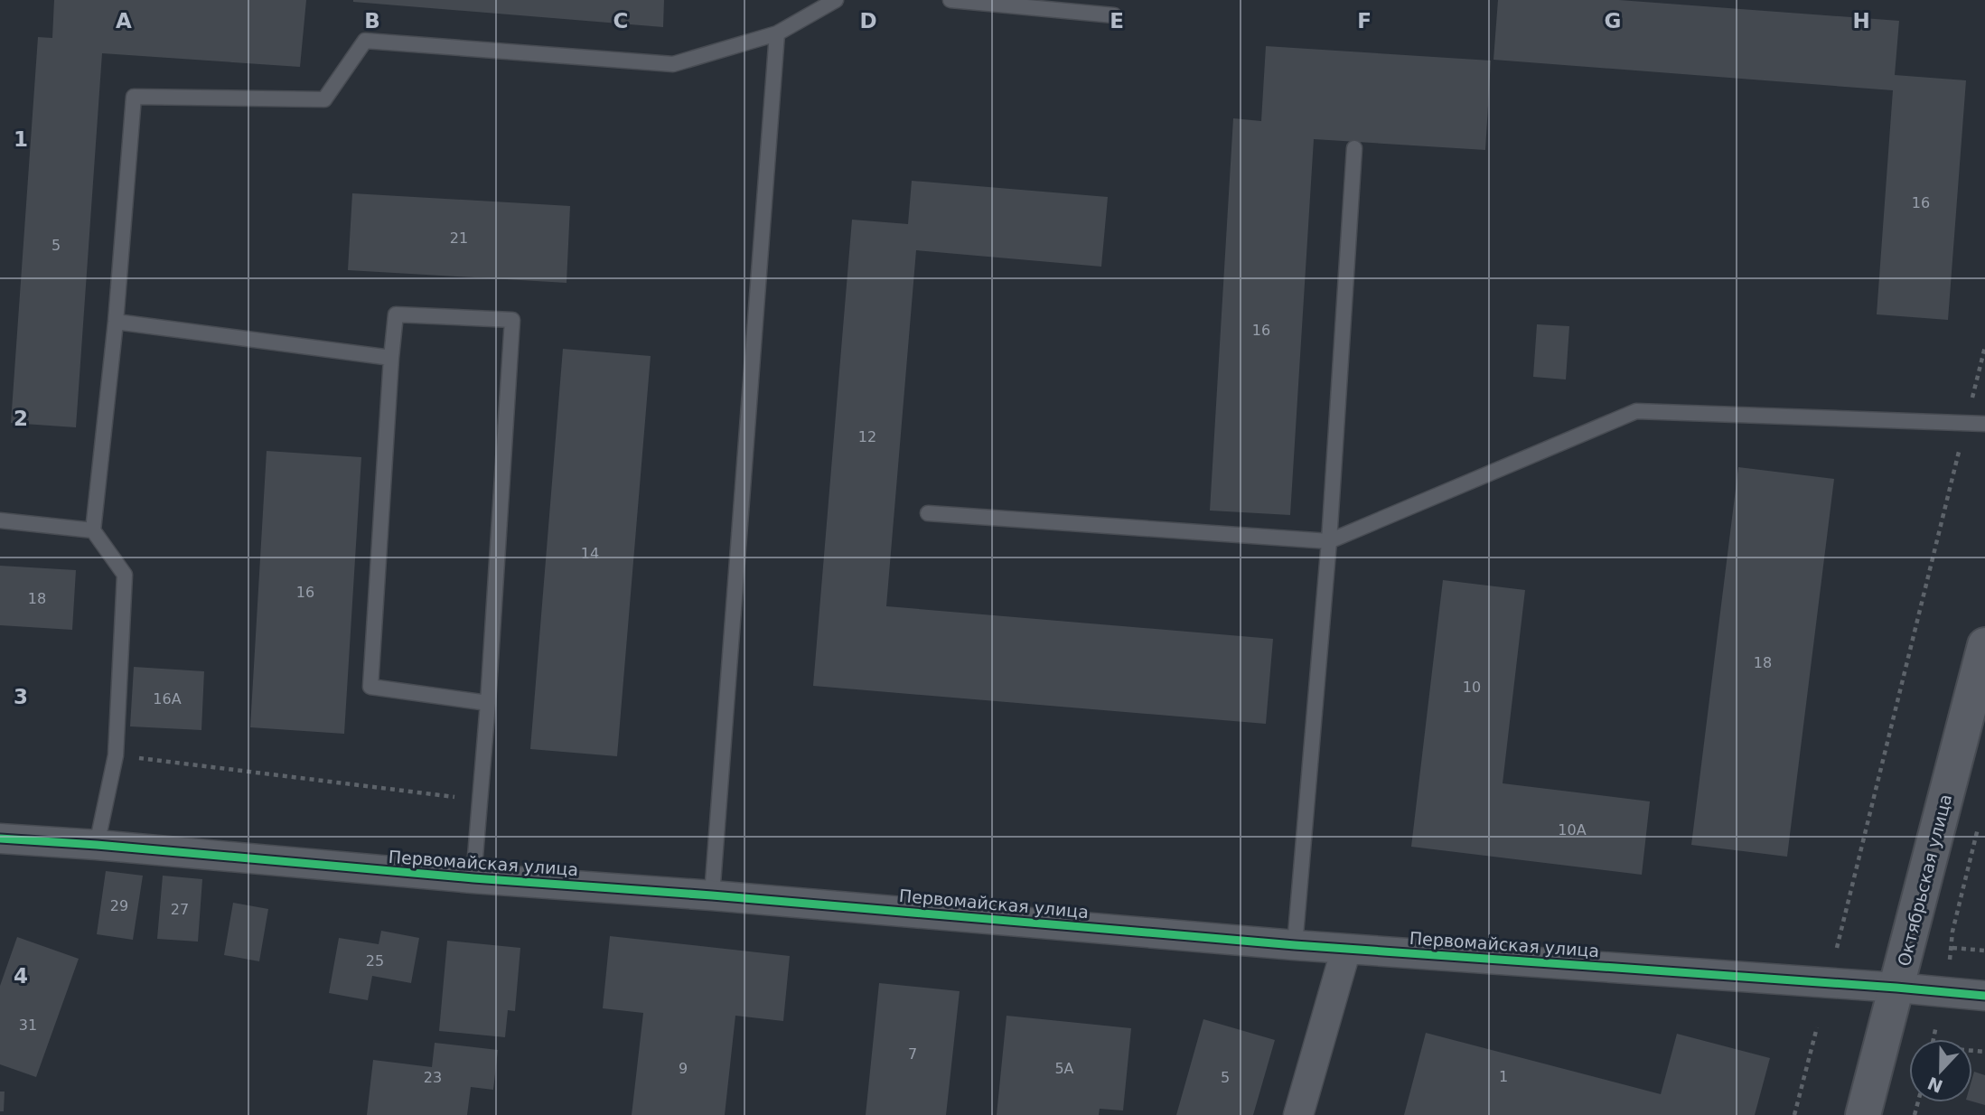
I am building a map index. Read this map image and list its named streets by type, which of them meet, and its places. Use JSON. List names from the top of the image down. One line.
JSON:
{"streets":{"street":["Первомайская улица","Октябрьская улица"]},"crossings":[["Первомайская улица","Октябрьская улица"]],"house_numbers":["16","21","5","16","12","14","16","18","18","10","16А","10А","29","27","25","31","7","9","5А","1","23","5"],"north":"bottom","grid":{"columns":["A","B","C","D","E","F","G","H"],"rows":["1","2","3","4"]}}
